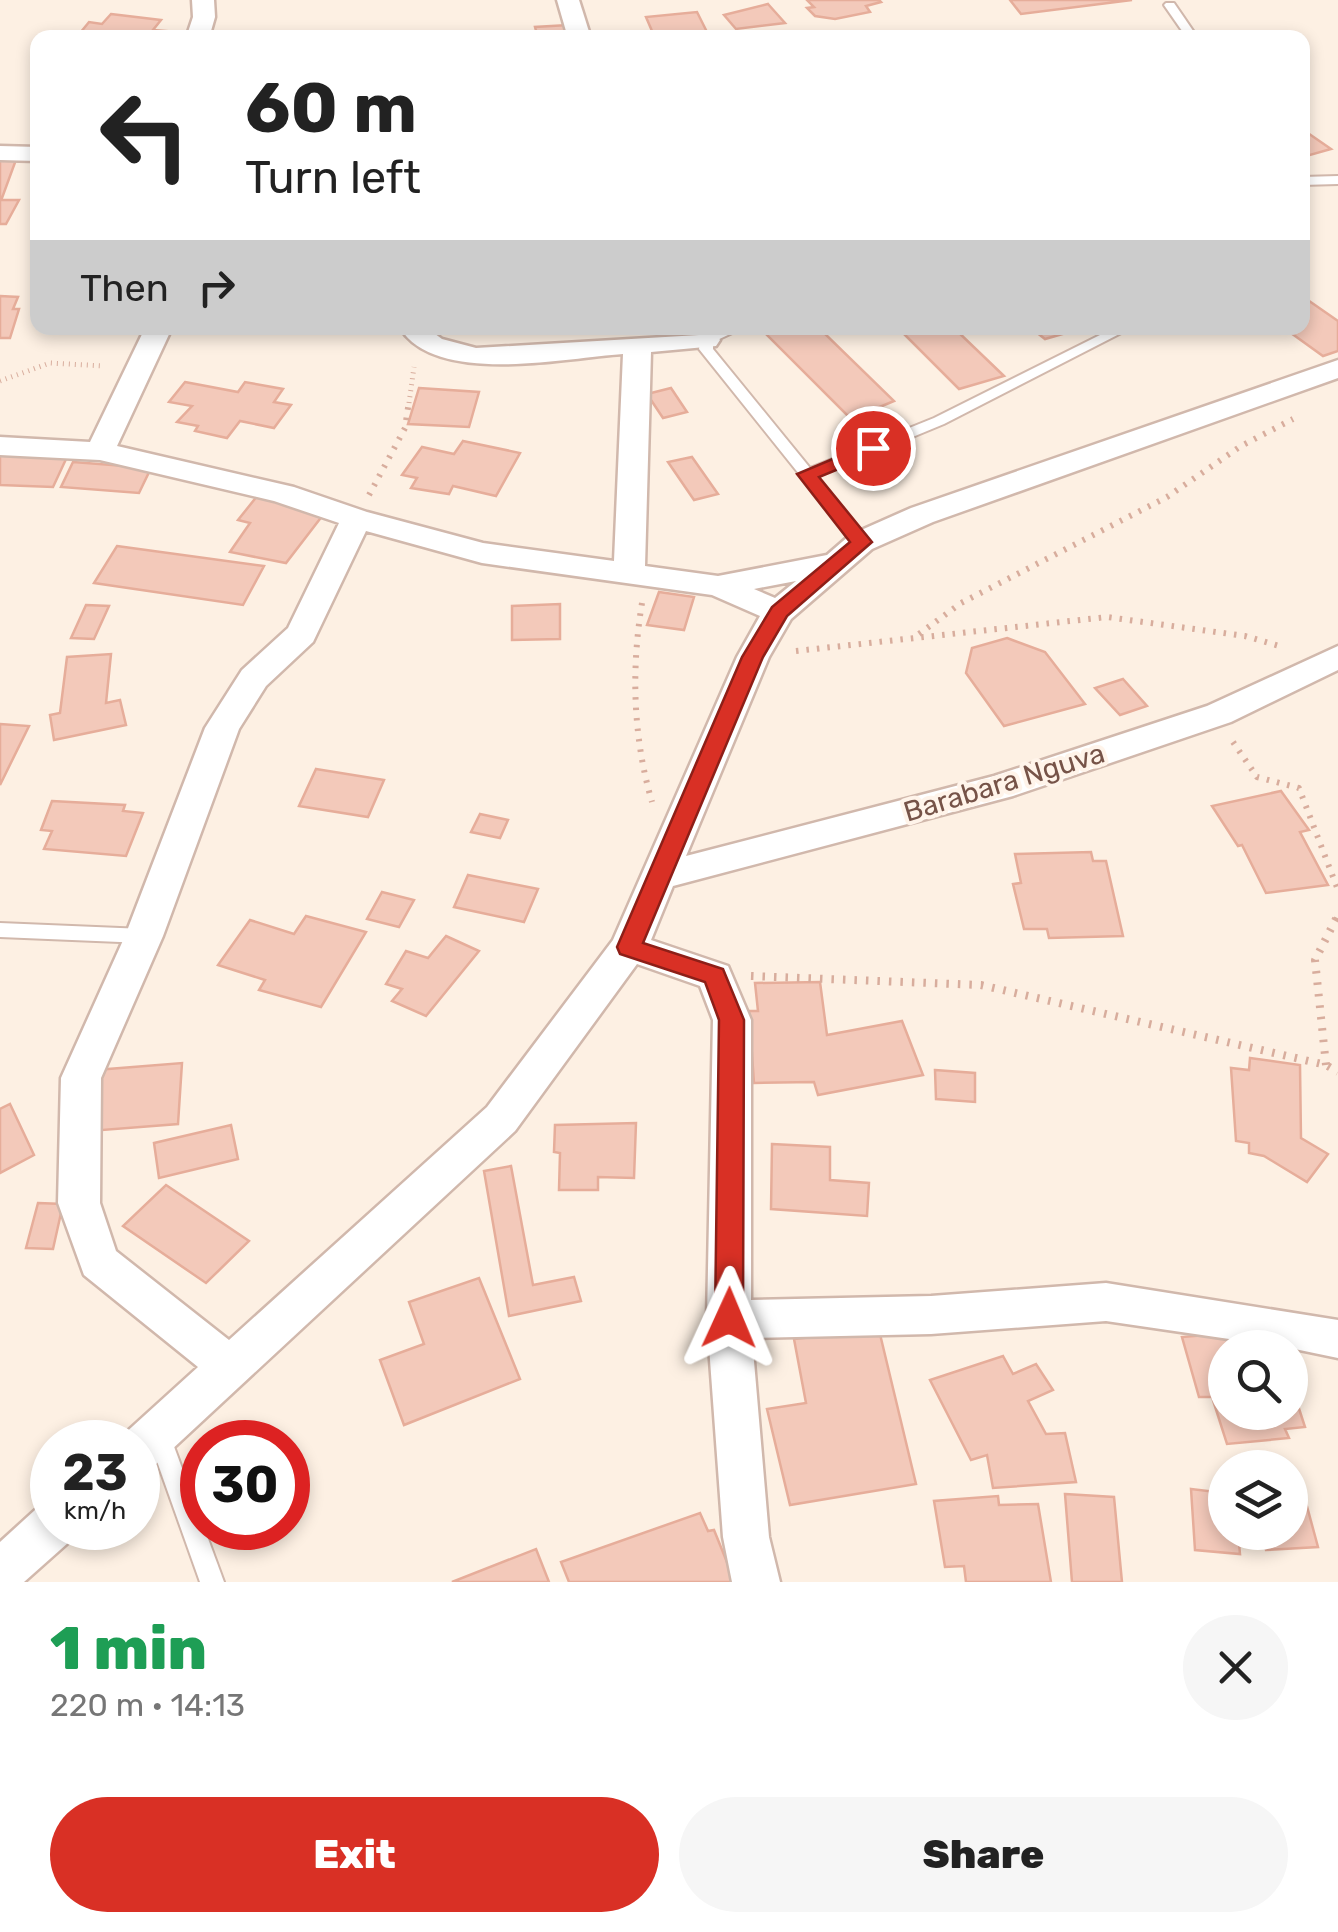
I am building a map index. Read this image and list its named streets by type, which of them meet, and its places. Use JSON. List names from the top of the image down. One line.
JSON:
{"streets":{"street":["Barabara Nguva"]},"page":{"turn":["60 m","Turn left"],"then":"Then","speed":"23 km/h","limit":"30","heading":["1 min","220 m · 14:13"],"buttons":["Exit","Share"]}}
